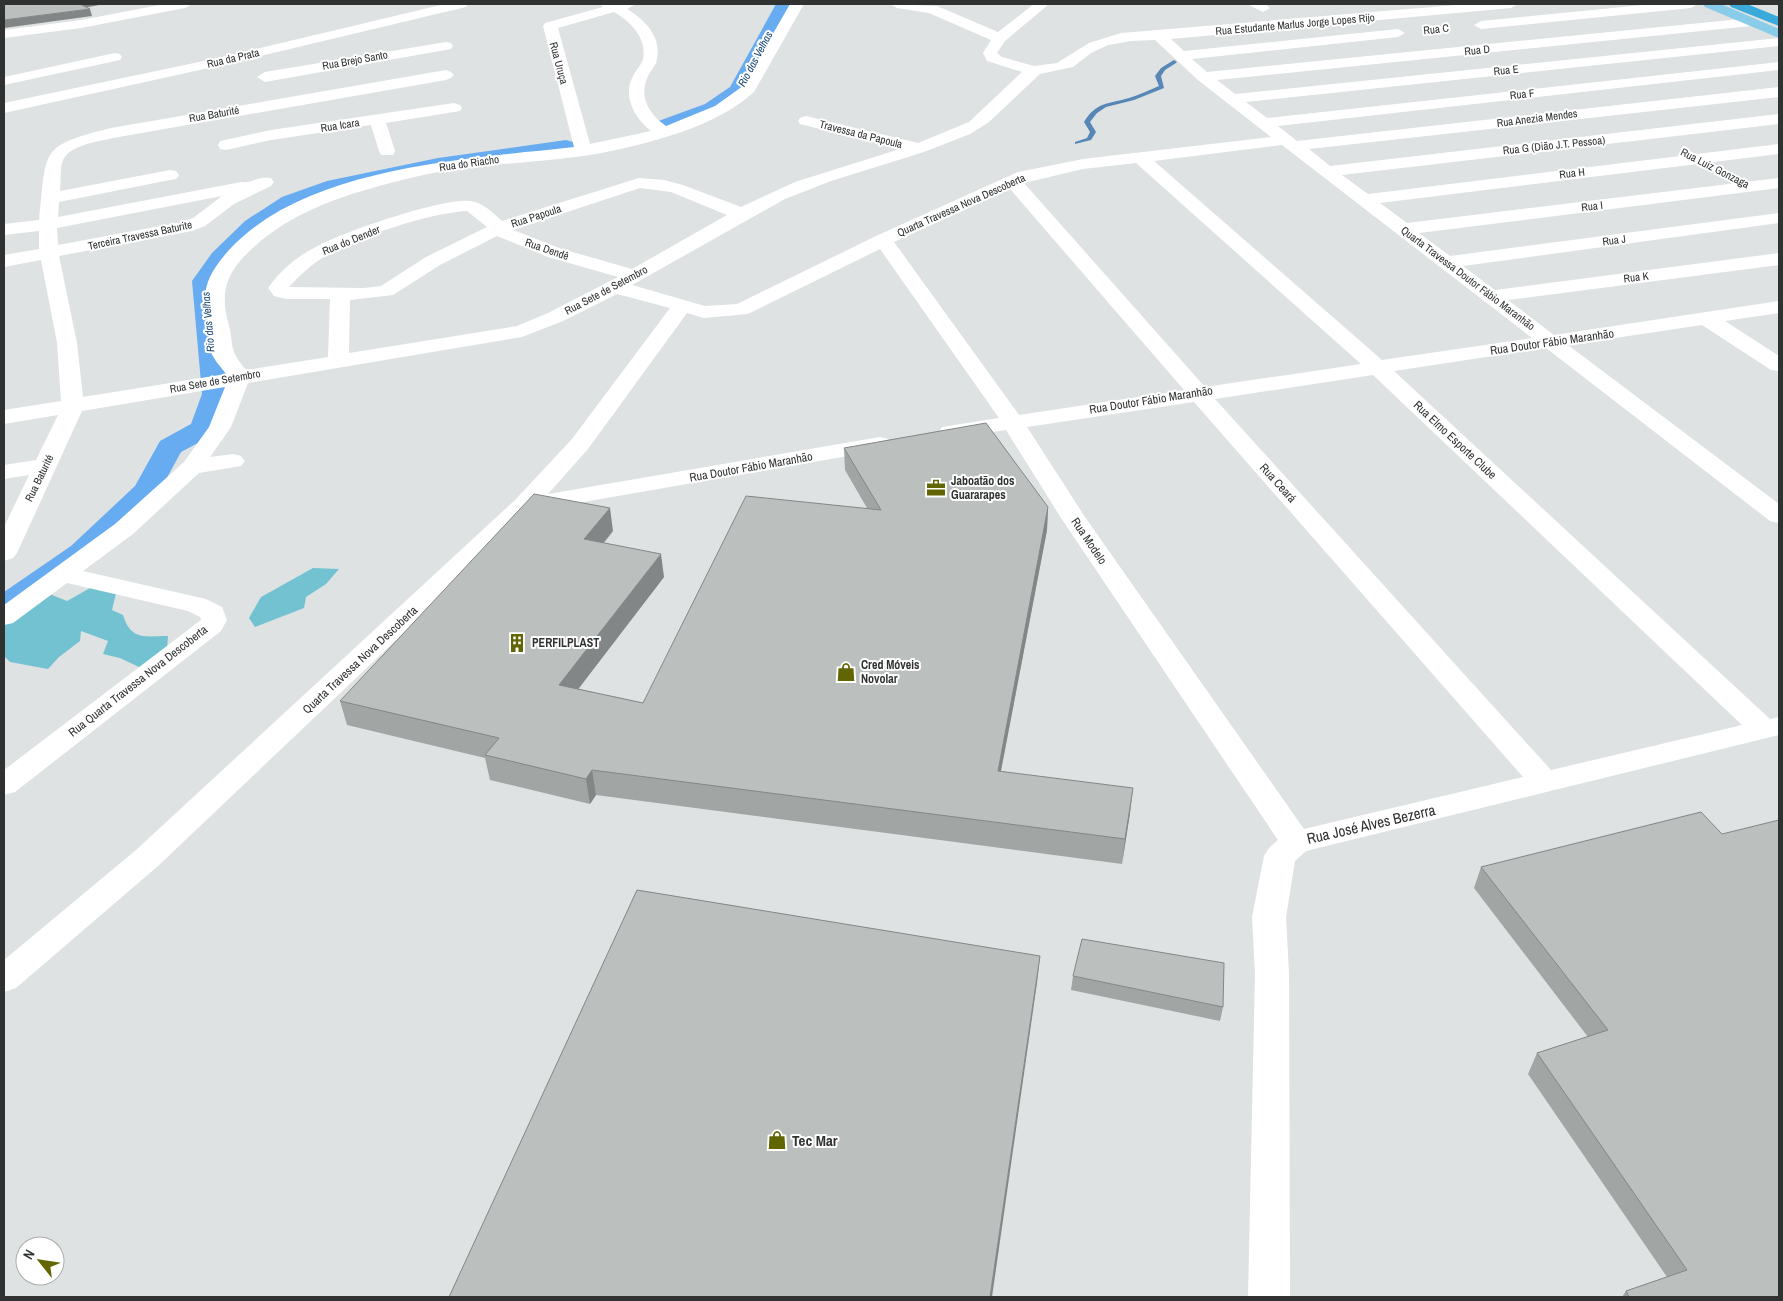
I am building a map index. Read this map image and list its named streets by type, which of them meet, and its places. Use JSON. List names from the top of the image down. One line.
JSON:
{"streets":{"street":["Rua Estudante Marlus Jorge Lopes Rijo","Rua C","Rua D","Rua da Prata","Rua Brejo Santo","Rua Uruça","Rua E","Rua F","Rua Baturité","Rua Anezia Mendes","Rua Icara","Travessa da Papoula","Rua G (Dião J.T. Pessoa)","Rua do Riacho","Rua Luiz Gonzaga","Rua H","Quarta Travessa Nova Descoberta","Rua I","Rua Papoula","Terceira Travessa Baturite","Rua do Dender","Rua J","Rua Dendê","Rua K","Quarta Travessa Doutor Fábio Maranhão","Rua Sete de Setembro","Rua Doutor Fábio Maranhão","Rua Elmo Esporte Clube","Rua Ceará","Rua Modelo","Rua Quarta Travessa Nova Descoberta","Rua José Alves Bezerra"]},"crossings":[["Rua Estudante Marlus Jorge Lopes Rijo","Quarta Travessa Doutor Fábio Maranhão"],["Rua C","Quarta Travessa Doutor Fábio Maranhão"],["Rua D","Quarta Travessa Doutor Fábio Maranhão"],["Rua Brejo Santo","Rua Baturité"],["Rua Uruça","Rua do Riacho"],["Rua E","Quarta Travessa Doutor Fábio Maranhão"],["Rua F","Quarta Travessa Doutor Fábio Maranhão"],["Rua Baturité","Terceira Travessa Baturite"],["Rua Baturité","Rua Sete de Setembro"],["Rua Anezia Mendes","Quarta Travessa Nova Descoberta"],["Rua Anezia Mendes","Quarta Travessa Doutor Fábio Maranhão"],["Travessa da Papoula","Rua Sete de Setembro"],["Rua G (Dião J.T. Pessoa)","Rua Luiz Gonzaga"],["Rua G (Dião J.T. Pessoa)","Quarta Travessa Doutor Fábio Maranhão"],["Rua do Riacho","Rua Sete de Setembro"],["Rua Luiz Gonzaga","Rua H"],["Rua Luiz Gonzaga","Rua I"],["Rua H","Quarta Travessa Doutor Fábio Maranhão"],["Quarta Travessa Nova Descoberta","Quarta Travessa Doutor Fábio Maranhão"],["Quarta Travessa Nova Descoberta","Rua Sete de Setembro"],["Quarta Travessa Nova Descoberta","Rua Doutor Fábio Maranhão"],["Quarta Travessa Nova Descoberta","Rua Elmo Esporte Clube"],["Quarta Travessa Nova Descoberta","Rua Ceará"],["Quarta Travessa Nova Descoberta","Rua Modelo"],["Rua I","Quarta Travessa Doutor Fábio Maranhão"],["Rua Papoula","Rua do Dender"],["Rua Papoula","Rua Dendê"],["Rua Papoula","Rua Sete de Setembro"],["Rua do Dender","Rua Dendê"],["Rua J","Quarta Travessa Doutor Fábio Maranhão"],["Rua Dendê","Rua Sete de Setembro"],["Rua K","Quarta Travessa Doutor Fábio Maranhão"],["Quarta Travessa Doutor Fábio Maranhão","Rua Doutor Fábio Maranhão"],["Rua Doutor Fábio Maranhão","Rua Elmo Esporte Clube"],["Rua Doutor Fábio Maranhão","Rua Ceará"],["Rua Doutor Fábio Maranhão","Rua Modelo"],["Rua Elmo Esporte Clube","Rua José Alves Bezerra"],["Rua Ceará","Rua José Alves Bezerra"],["Rua Modelo","Rua José Alves Bezerra"]],"water":["Rio das Velhas"],"places":{"office":["Jaboatão dos Guararapes"],"building":["PERFILPLAST"],"shop":["Cred Móveis Novolar","Tec Mar"]},"north":"top left"}
